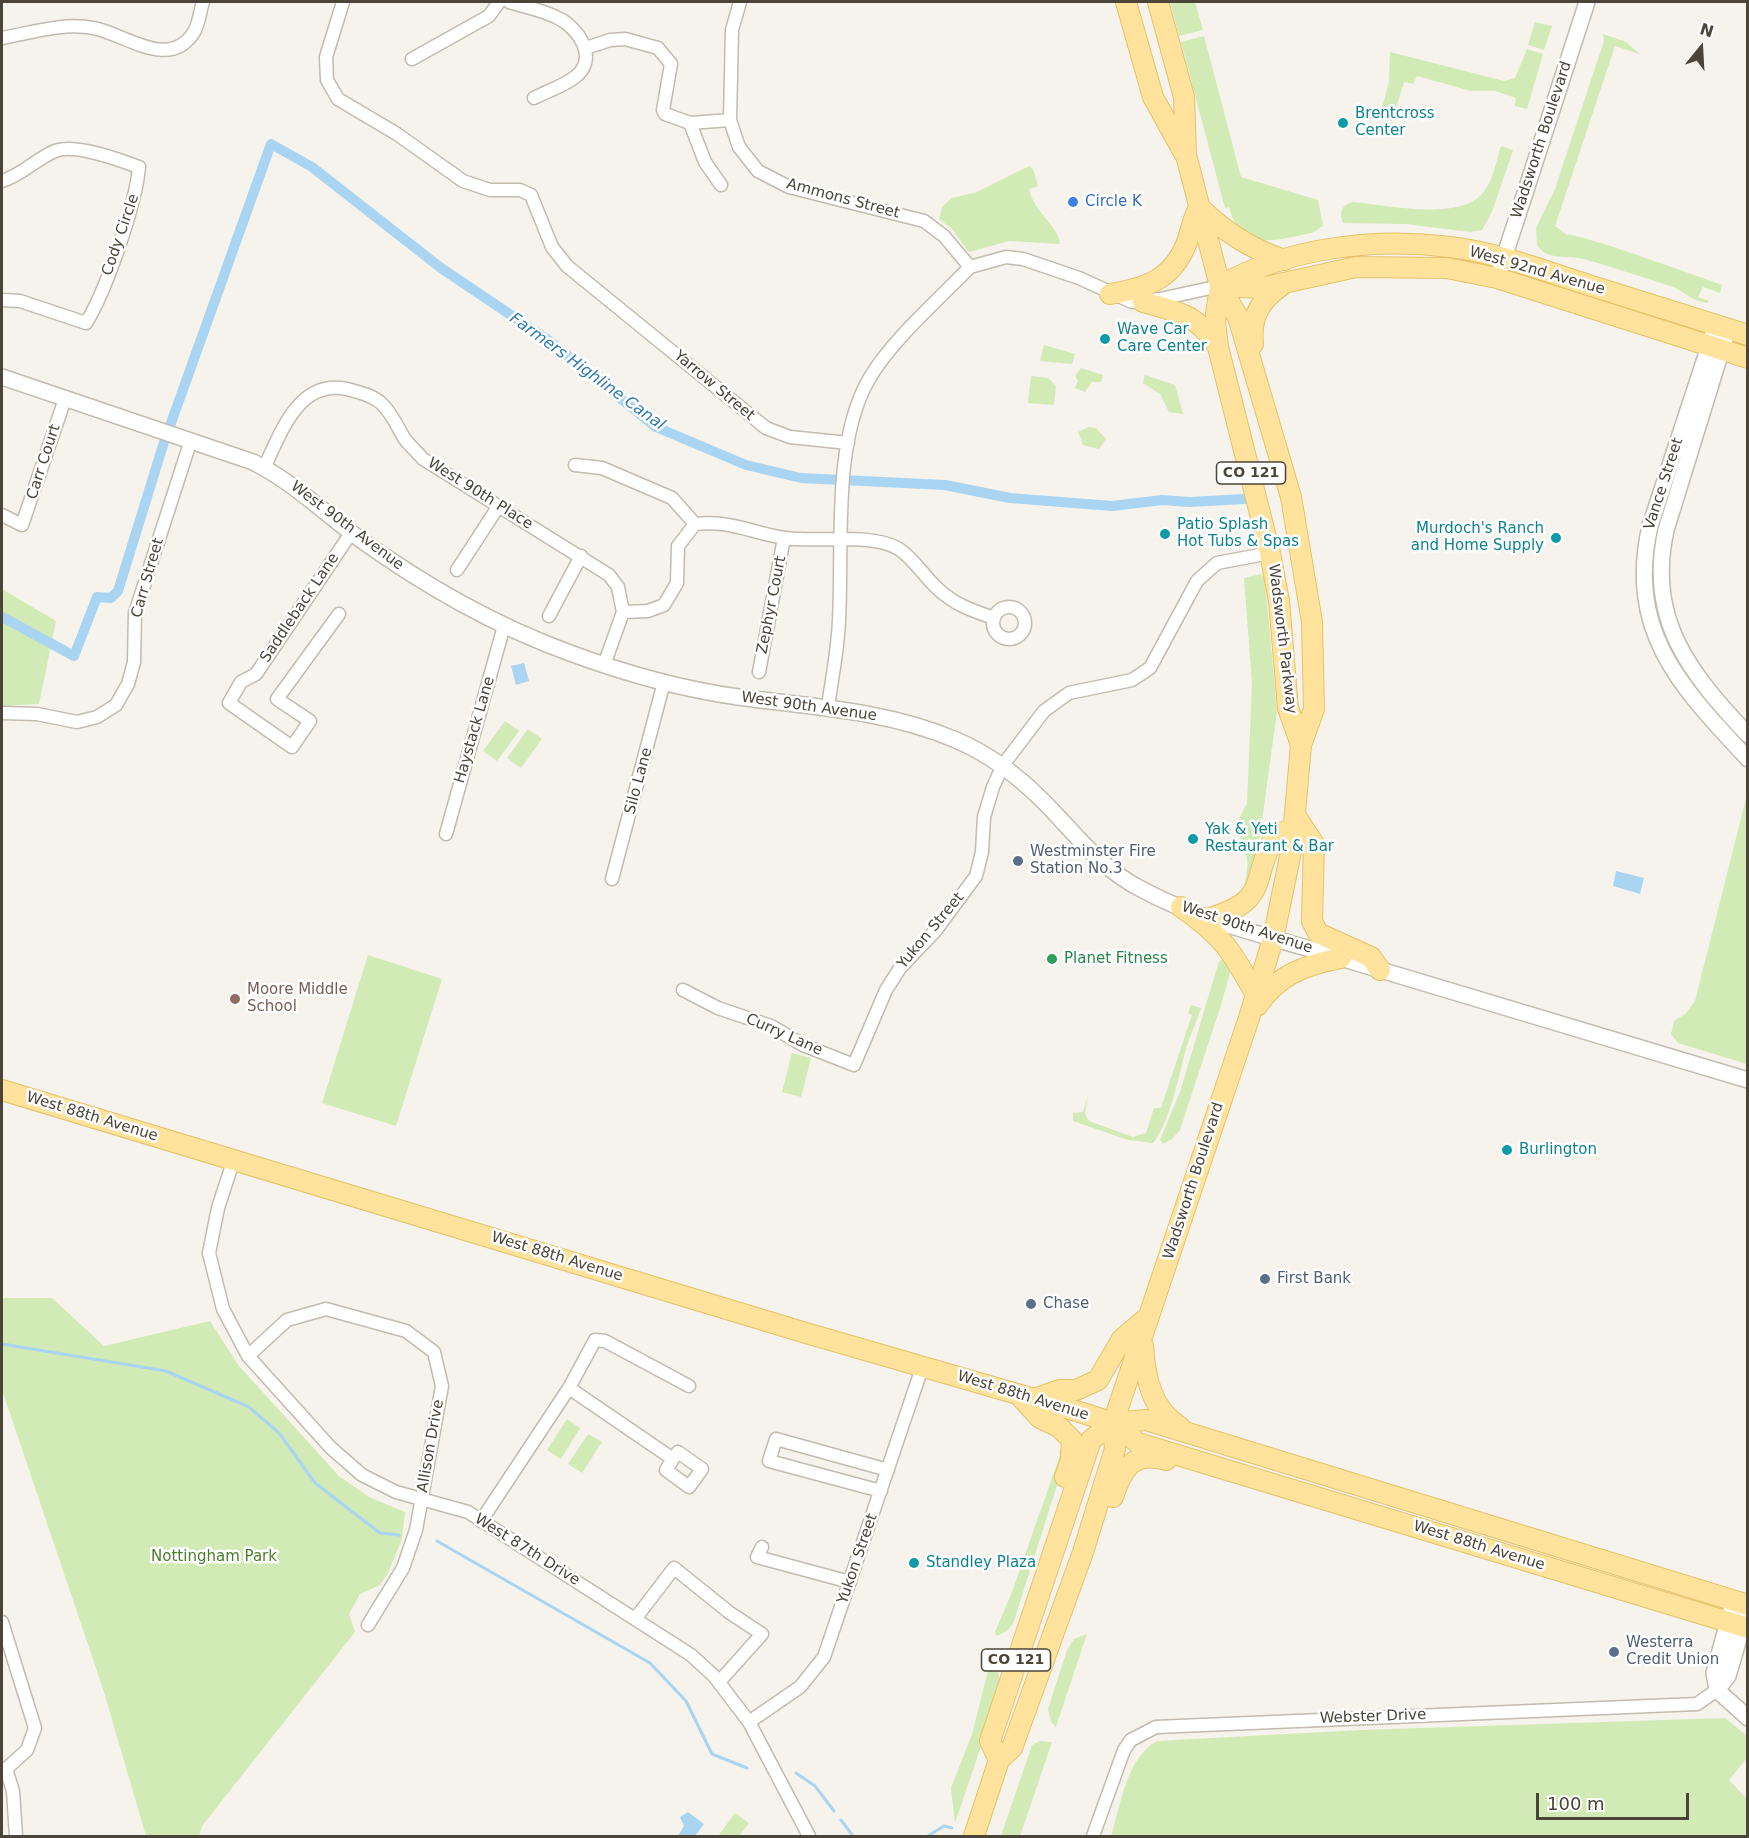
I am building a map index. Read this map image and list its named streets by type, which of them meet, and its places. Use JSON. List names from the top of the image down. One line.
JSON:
{"streets":{"main road":["Wadsworth Boulevard","West 92nd Avenue","CO 121","Wadsworth Parkway","West 88th Avenue"],"street":["Ammons Street","Cody Circle","Yarrow Street","Carr Court","Vance Street","West 90th Place","West 90th Avenue","Carr Street","Zephyr Court","Saddleback Lane","Haystack Lane","Silo Lane","Yukon Street","Curry Lane","Allison Drive","West 87th Drive","Webster Drive"]},"crossings":[["Wadsworth Boulevard","West 92nd Avenue"],["Wadsworth Boulevard","CO 121"],["Wadsworth Boulevard","West 90th Avenue"],["Wadsworth Boulevard","Wadsworth Parkway"],["Wadsworth Boulevard","West 88th Avenue"],["Ammons Street","West 92nd Avenue"],["West 92nd Avenue","Vance Street"],["West 92nd Avenue","Wadsworth Parkway"],["Carr Court","West 90th Avenue"],["CO 121","West 88th Avenue"],["West 90th Place","West 90th Avenue"],["West 90th Avenue","Carr Street"],["West 90th Avenue","Saddleback Lane"],["West 90th Avenue","Wadsworth Parkway"],["West 90th Avenue","Haystack Lane"],["West 90th Avenue","Silo Lane"],["West 90th Avenue","Yukon Street"],["Wadsworth Parkway","Yukon Street"],["Yukon Street","Curry Lane"],["Yukon Street","West 88th Avenue"],["Yukon Street","West 87th Drive"],["West 88th Avenue","West 87th Drive"],["Allison Drive","West 87th Drive"]],"water":["Farmers Highline Canal"],"parks":["Nottingham Park"],"places":["Brentcross Center","Circle K","Wave Car Care Center","Patio Splash Hot Tubs & Spas","Murdoch's Ranch and Home Supply","Yak & Yeti Restaurant & Bar","Westminster Fire Station No.3","Planet Fitness","Moore Middle School","Burlington","First Bank","Chase","Standley Plaza","Westerra Credit Union"],"scale_bar":"100 m","north":"top"}
